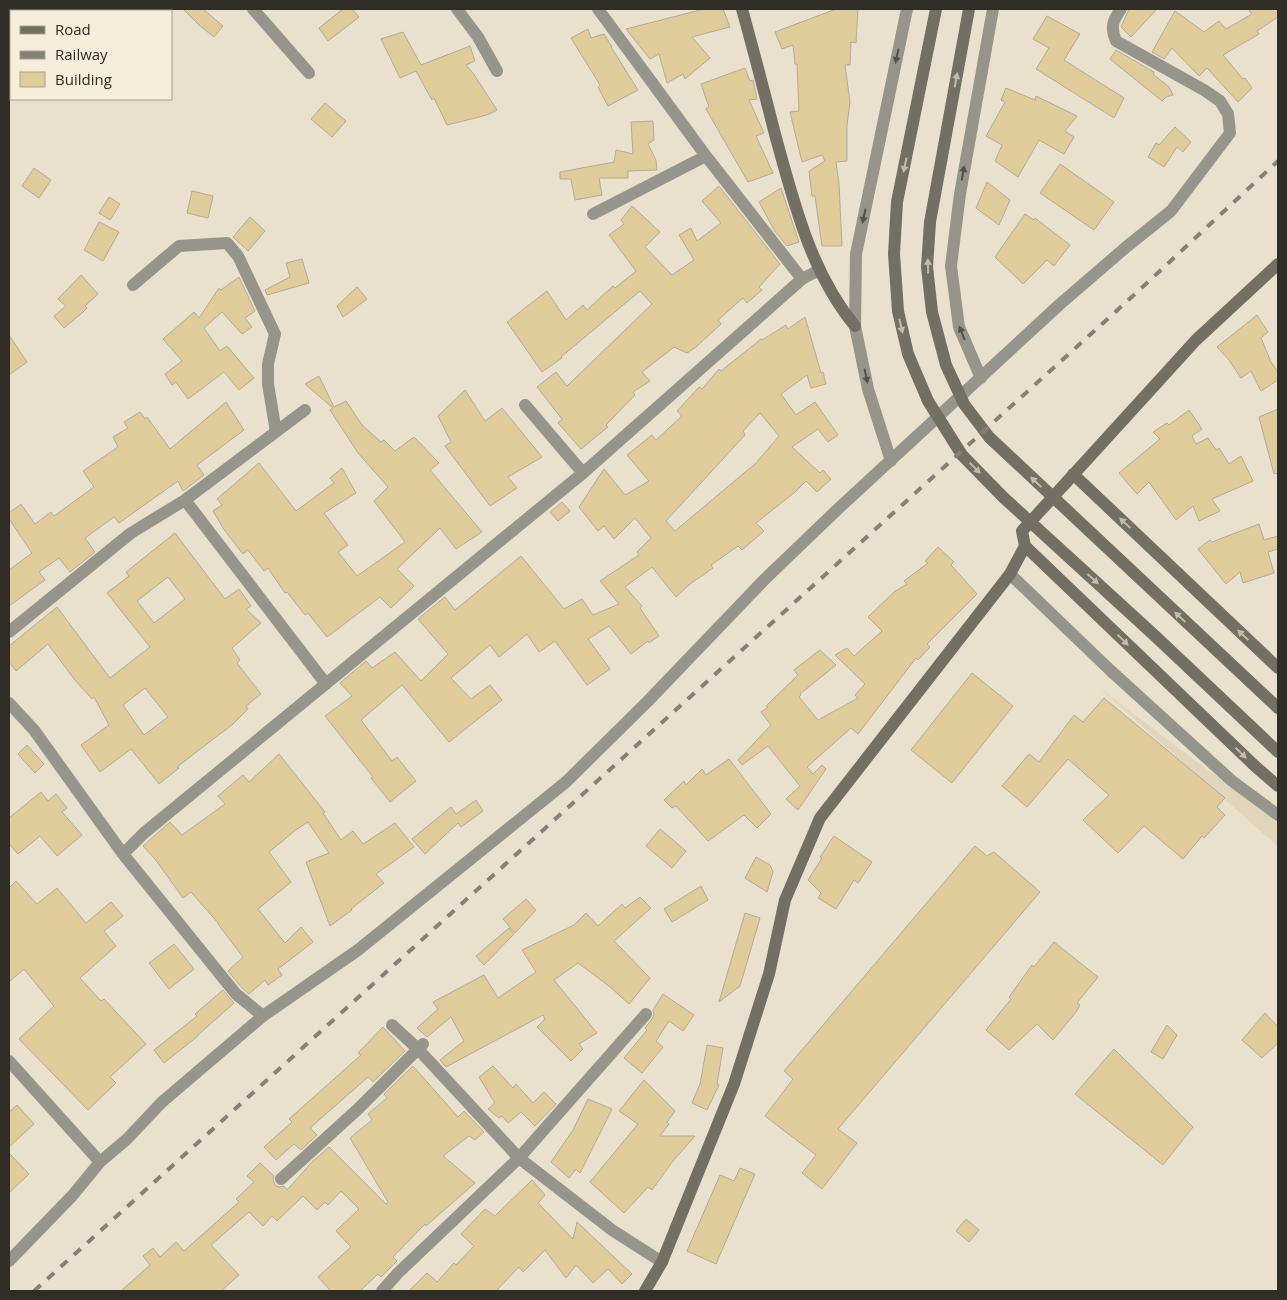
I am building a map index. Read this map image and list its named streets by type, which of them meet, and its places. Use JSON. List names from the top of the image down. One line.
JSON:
{"legend":["Road","Railway","Building"]}
